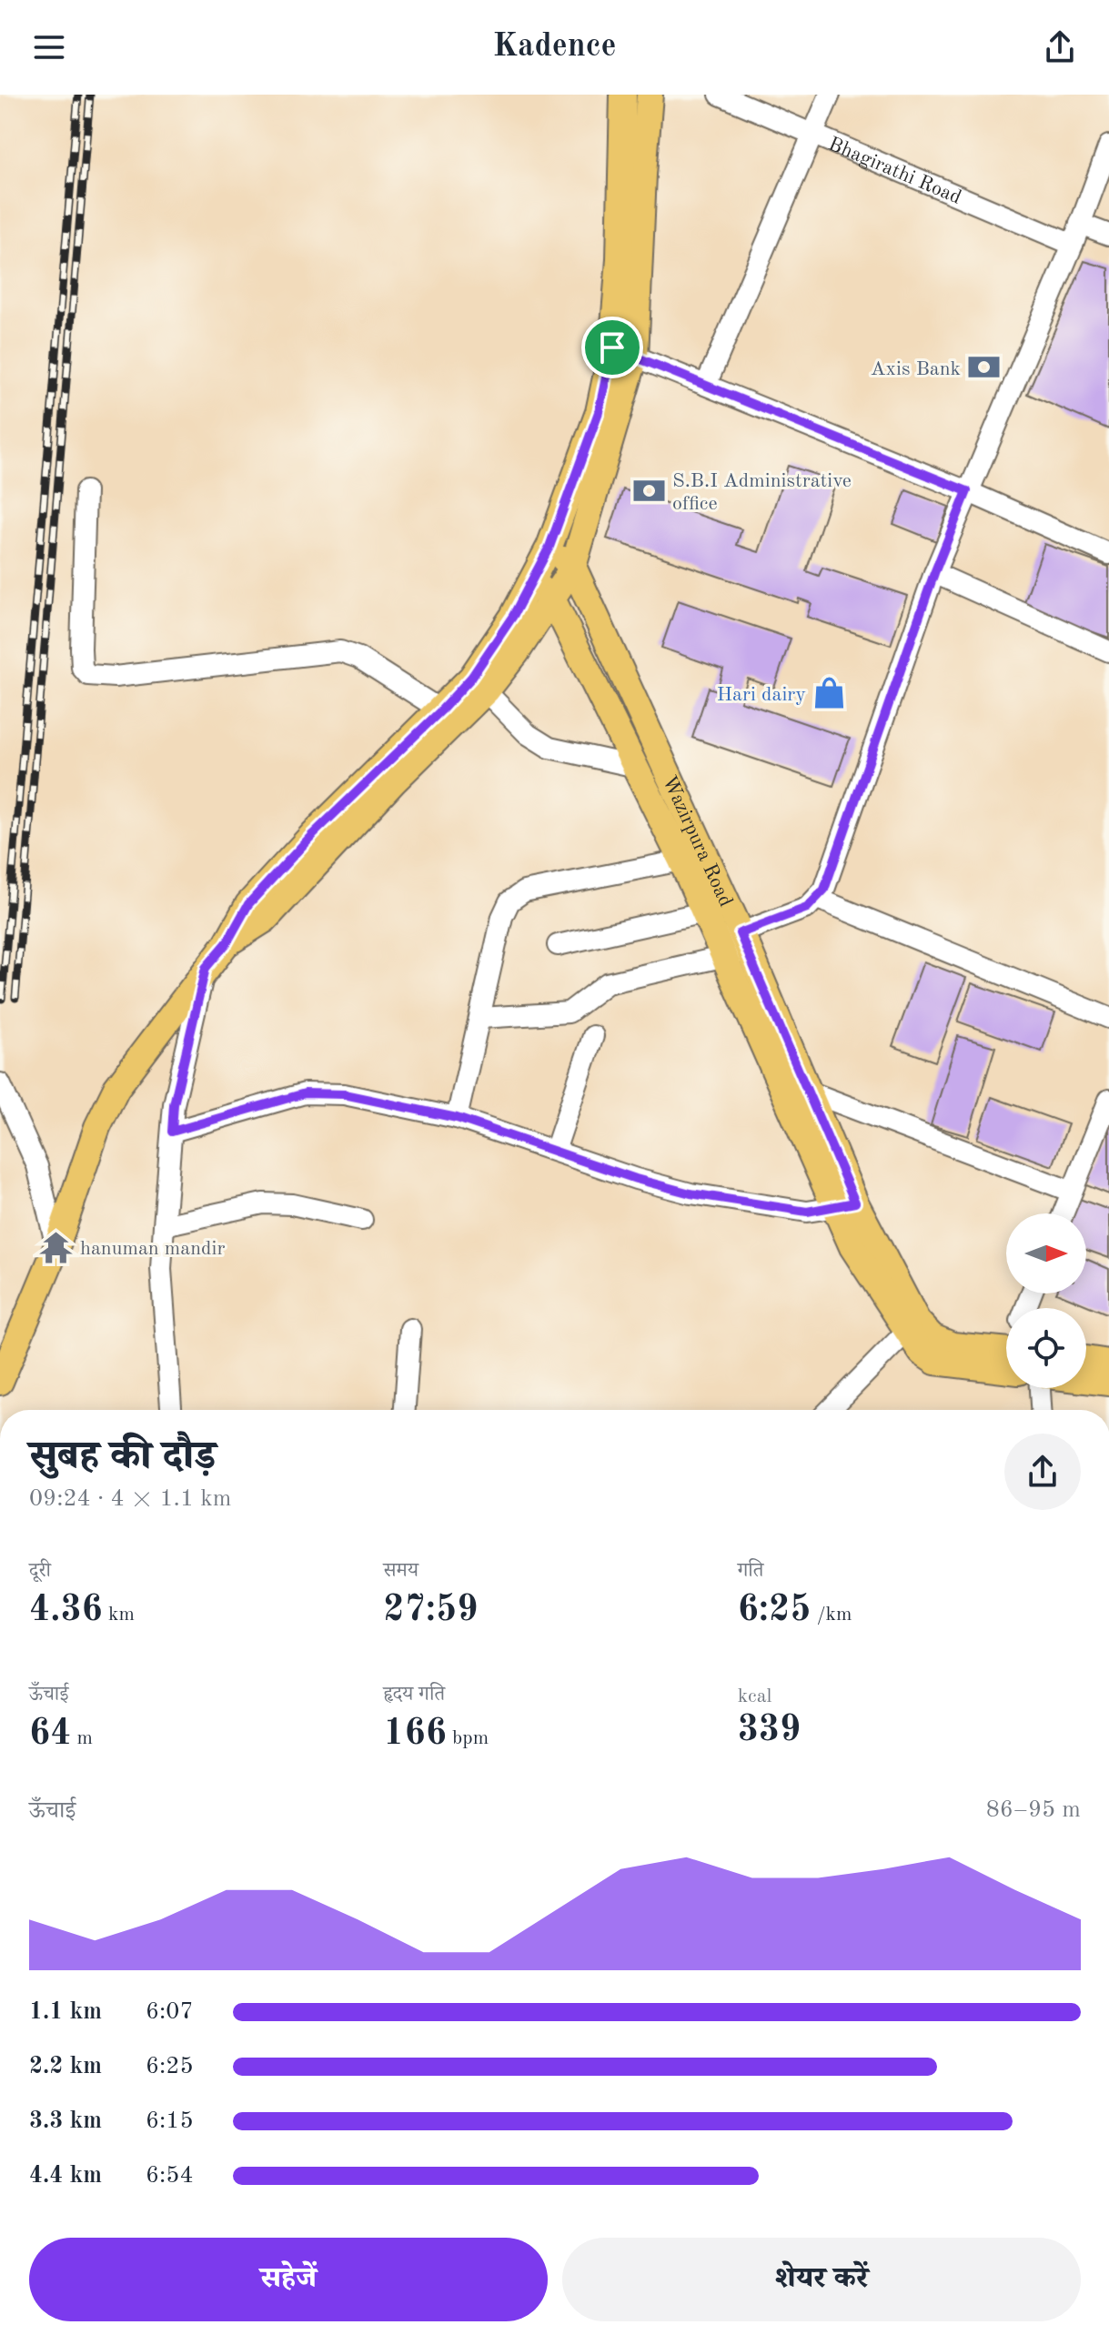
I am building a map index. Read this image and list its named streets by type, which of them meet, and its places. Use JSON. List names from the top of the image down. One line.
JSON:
{"streets":{"main road":["Wazirpura Road"],"street":["Bhagirathi Road"]},"places":{"bank":["Axis Bank","S.B.I Administrative office"],"shop":["Hari dairy"],"temple":["hanuman mandir"]},"north":"right","page":{"header":"Kadence","heading":["सुबह की दौड़","09:24 · 4 × 1.1 km"],"stats":[["दूरी","4.36 km"],["समय","27:59"],["गति","6:25 /km"],["ऊँचाई","64 m"],["हृदय गति","166 bpm"],["kcal","339"]],"chart":["ऊँचाई","86–95 m"],"list":[{"name":"1.1 km","note":"6:07"},{"name":"2.2 km","note":"6:25"},{"name":"3.3 km","note":"6:15"},{"name":"4.4 km","note":"6:54"}],"buttons":["सहेजें","शेयर करें"]}}
